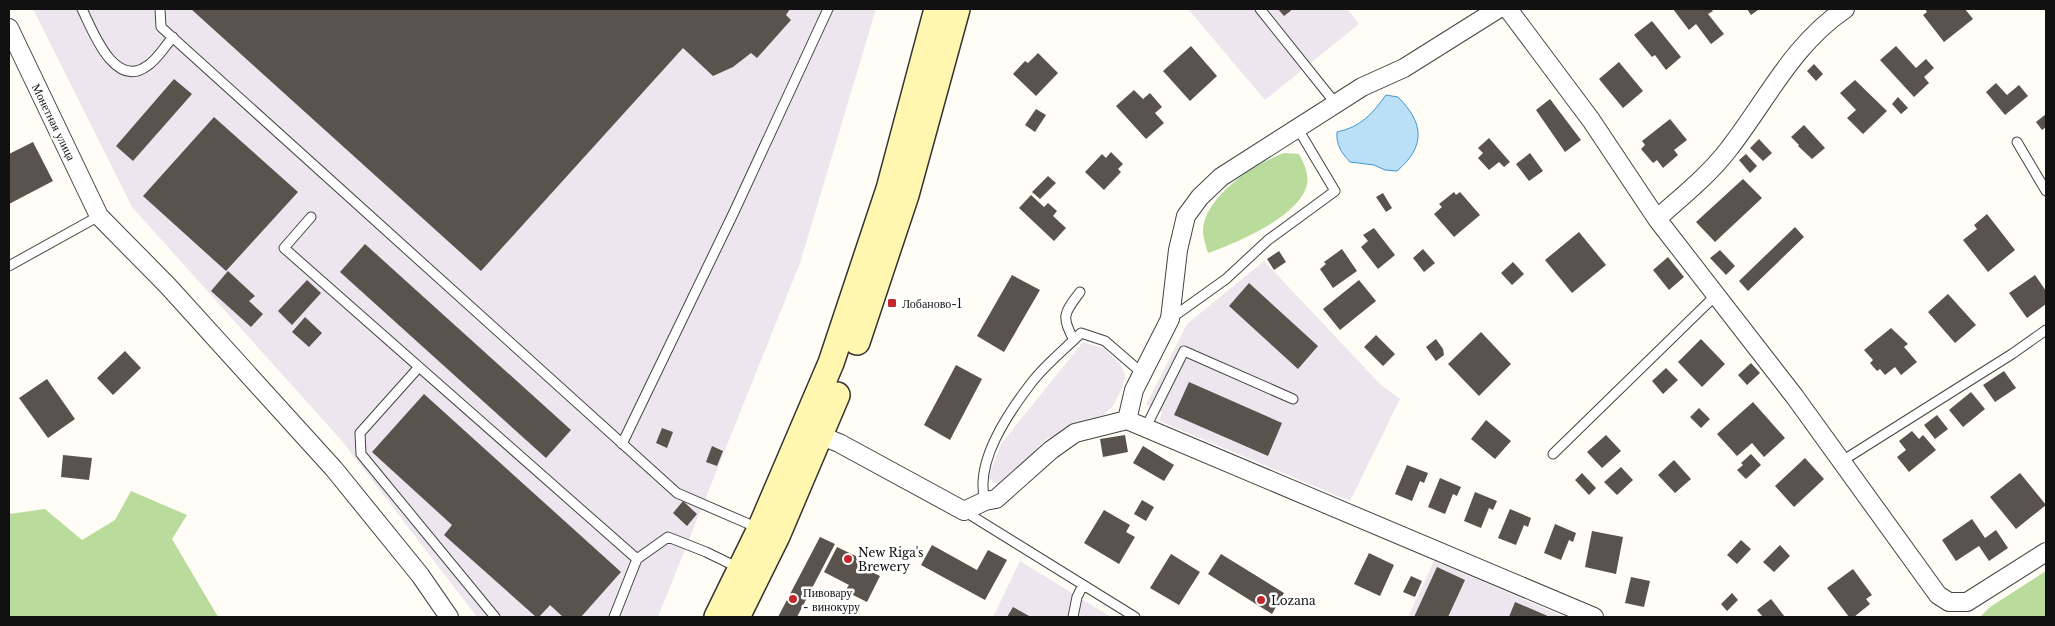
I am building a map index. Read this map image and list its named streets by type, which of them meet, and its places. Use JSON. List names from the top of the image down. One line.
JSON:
{"streets":{"street":["Монетная улица"]},"places":{"transit":["Лобаново-1"],"other":["New Riga's Brewery","Пивовару - винокуру","Lozana"]}}
